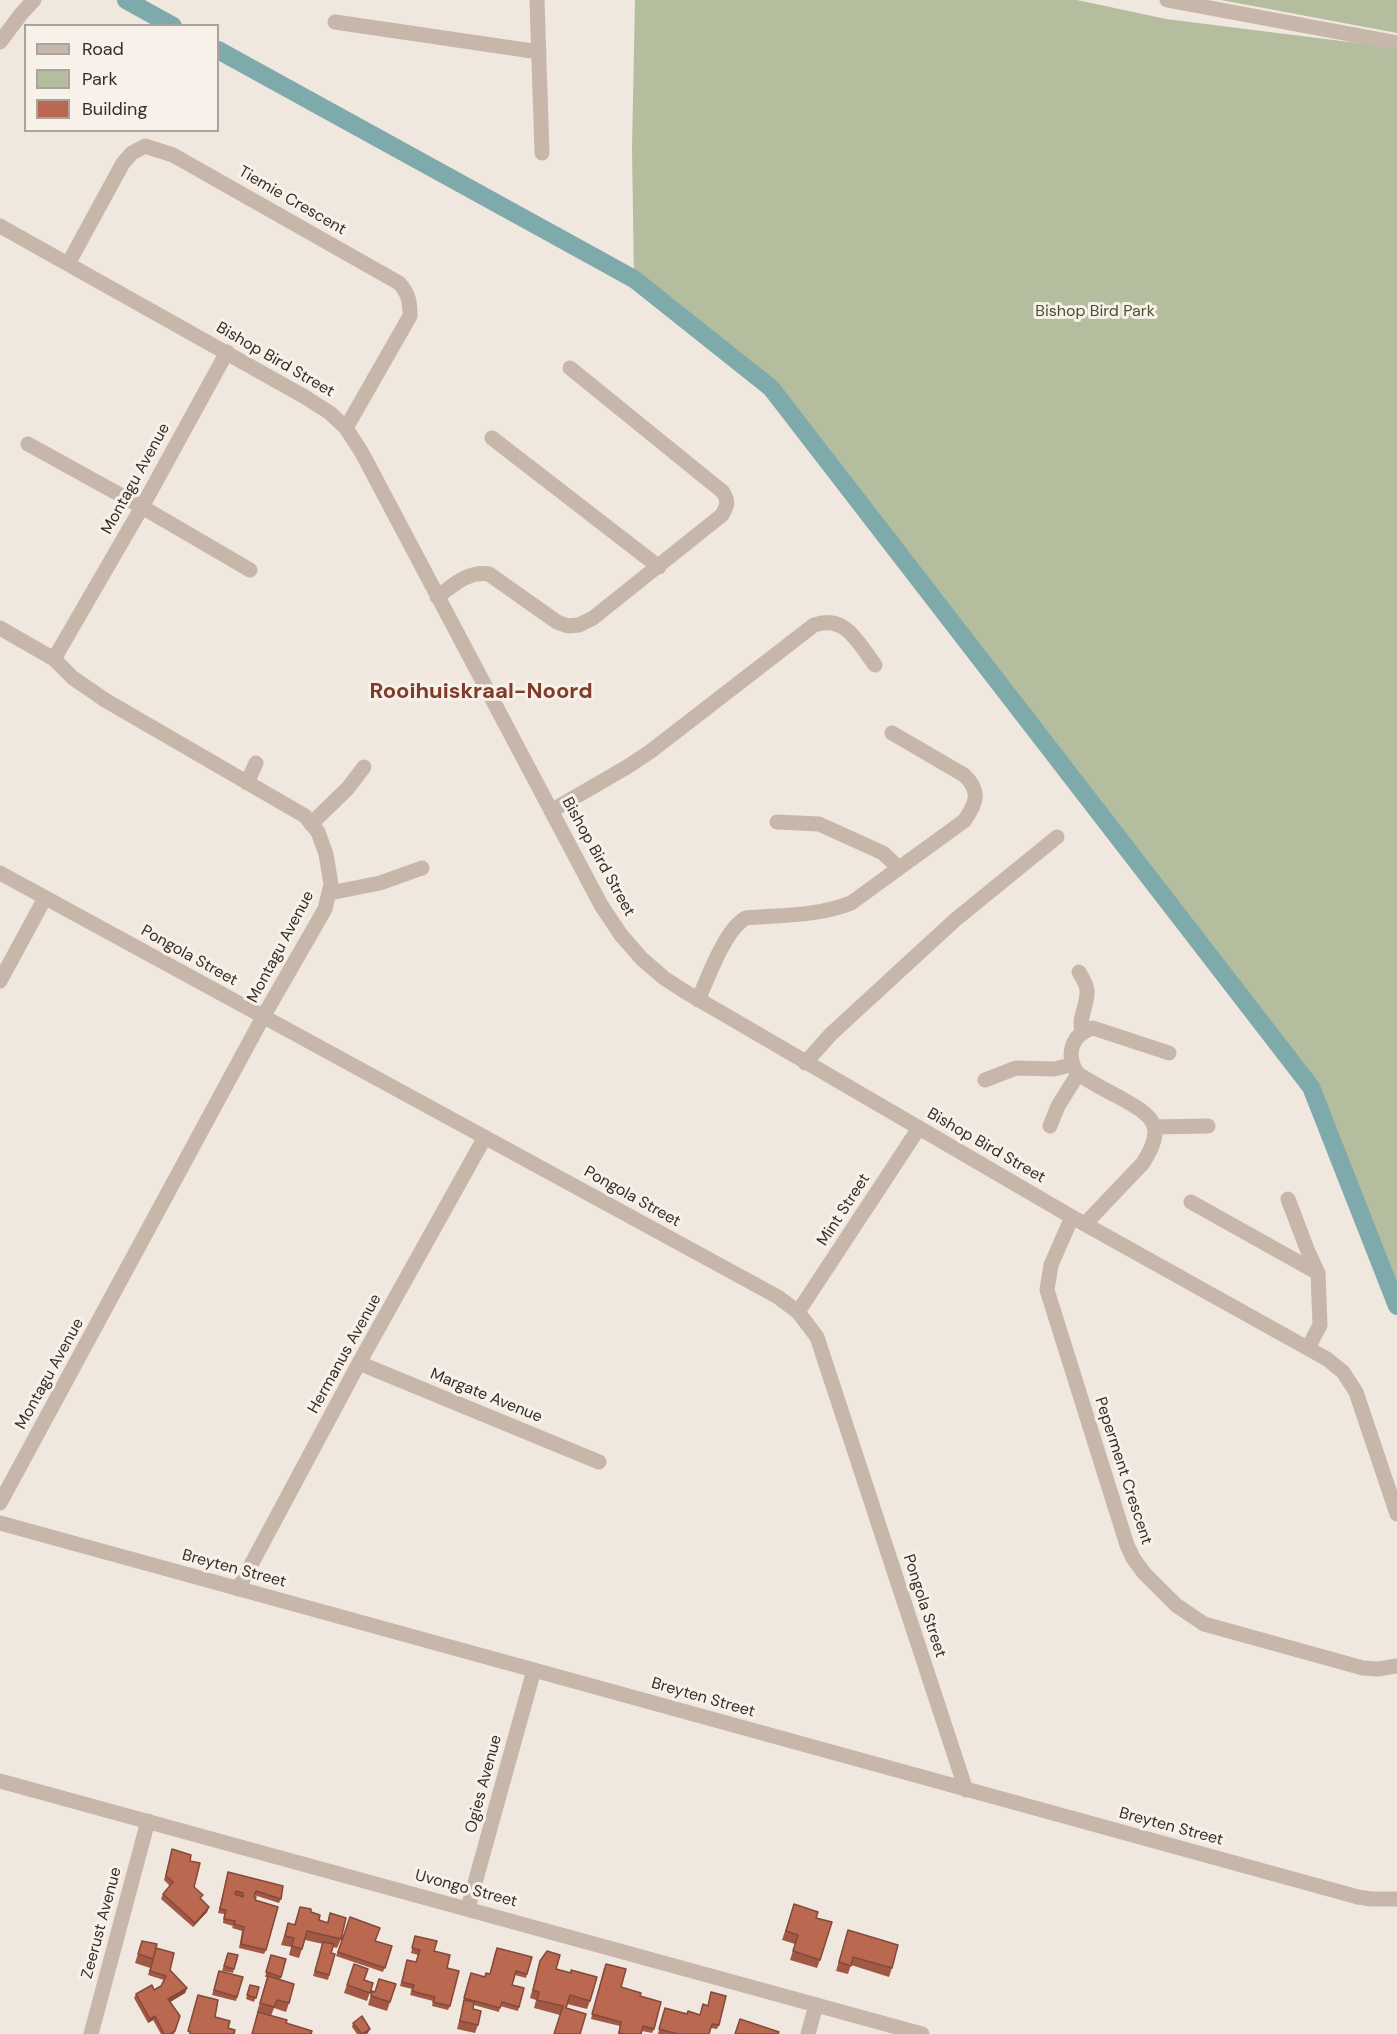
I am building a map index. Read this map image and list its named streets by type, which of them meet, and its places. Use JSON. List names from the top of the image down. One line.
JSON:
{"streets":{"street":["Tiemie Crescent","Bishop Bird Street","Montagu Avenue","Pongola Street","Mint Street","Hermanus Avenue","Margate Avenue","Peperment Crescent","Breyten Street","Ogies Avenue","Uvongo Street","Zeerust Avenue"]},"crossings":[["Tiemie Crescent","Bishop Bird Street"],["Bishop Bird Street","Montagu Avenue"],["Bishop Bird Street","Mint Street"],["Bishop Bird Street","Peperment Crescent"],["Montagu Avenue","Pongola Street"],["Pongola Street","Mint Street"],["Pongola Street","Hermanus Avenue"],["Pongola Street","Breyten Street"],["Hermanus Avenue","Margate Avenue"],["Hermanus Avenue","Breyten Street"],["Breyten Street","Ogies Avenue"],["Ogies Avenue","Uvongo Street"],["Uvongo Street","Zeerust Avenue"]],"districts":["Rooihuiskraal-Noord"],"parks":["Bishop Bird Park"],"legend":["Road","Park","Building"]}
